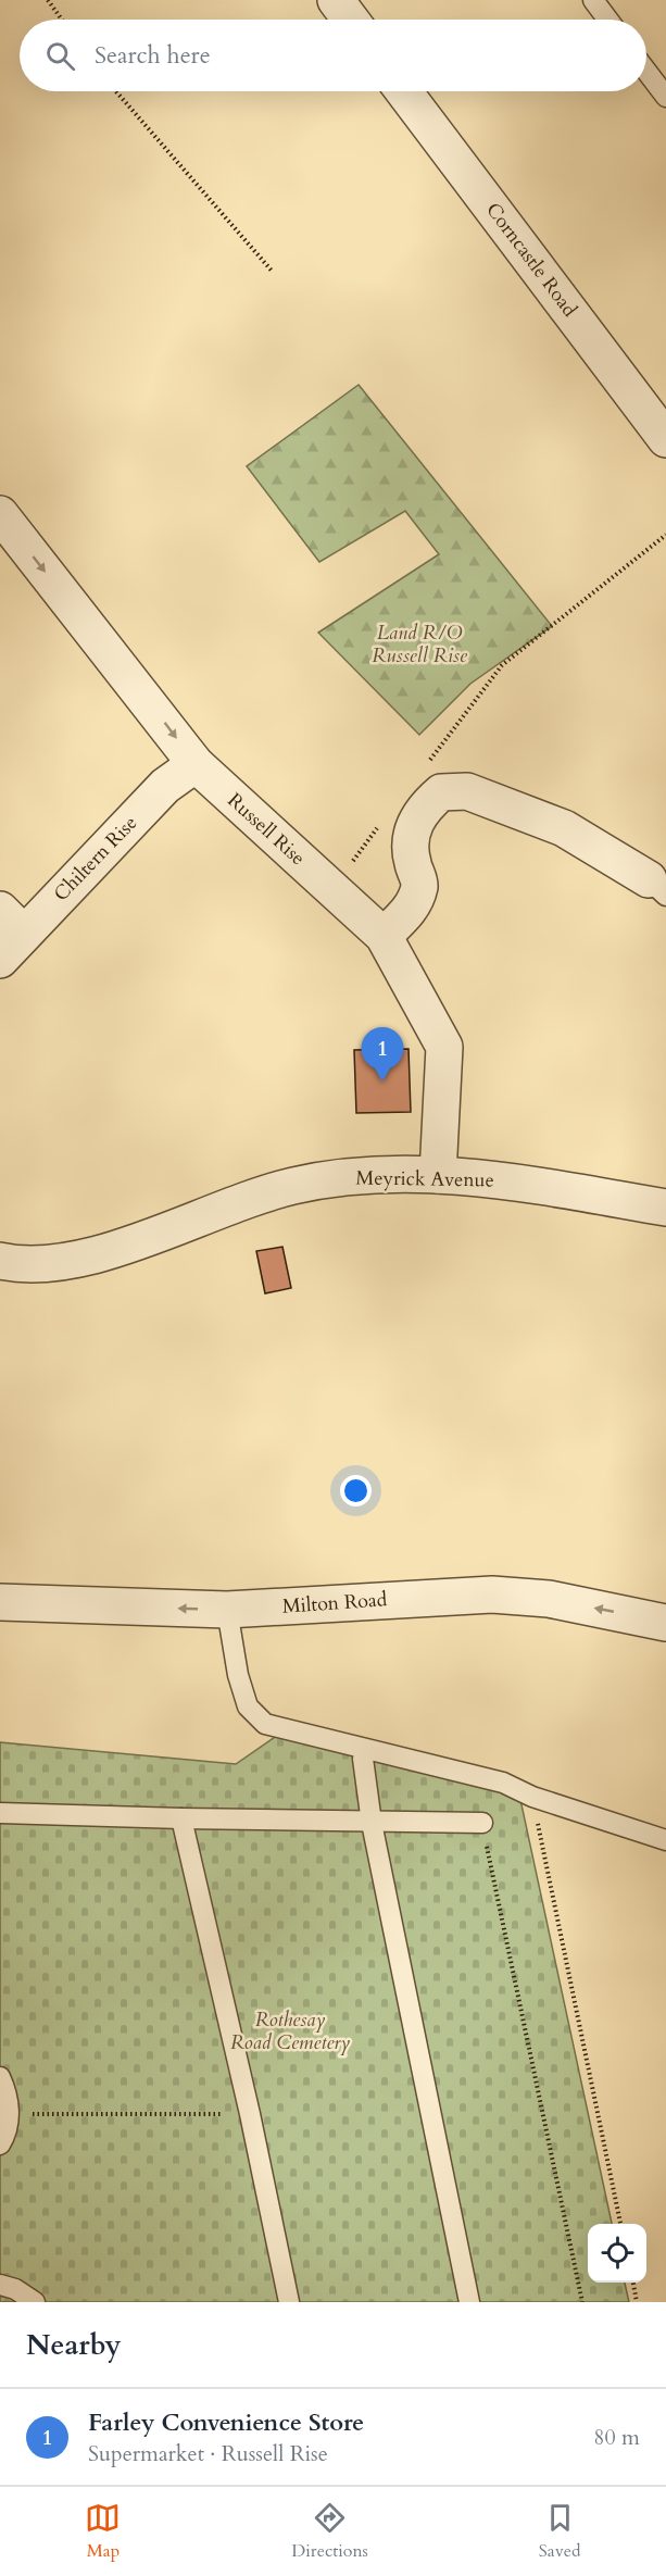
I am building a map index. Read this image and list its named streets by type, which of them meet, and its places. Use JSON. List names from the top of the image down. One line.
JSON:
{"streets":{"street":["Corncastle Road","Russell Rise","Chiltern Rise","Meyrick Avenue","Milton Road"]},"crossings":[["Russell Rise","Chiltern Rise"],["Russell Rise","Meyrick Avenue"]],"one_way":["Russell Rise","Milton Road"],"parks":["Land R/O Russell Rise","Rothesay Road Cemetery"],"page":{"search":"Search here","pins":"1","heading":"Nearby","list":[{"mark":"1","name":"Farley Convenience Store","note":"Supermarket · Russell Rise","value":"80 m"}],"nav":["Map","Directions","Saved"]}}
